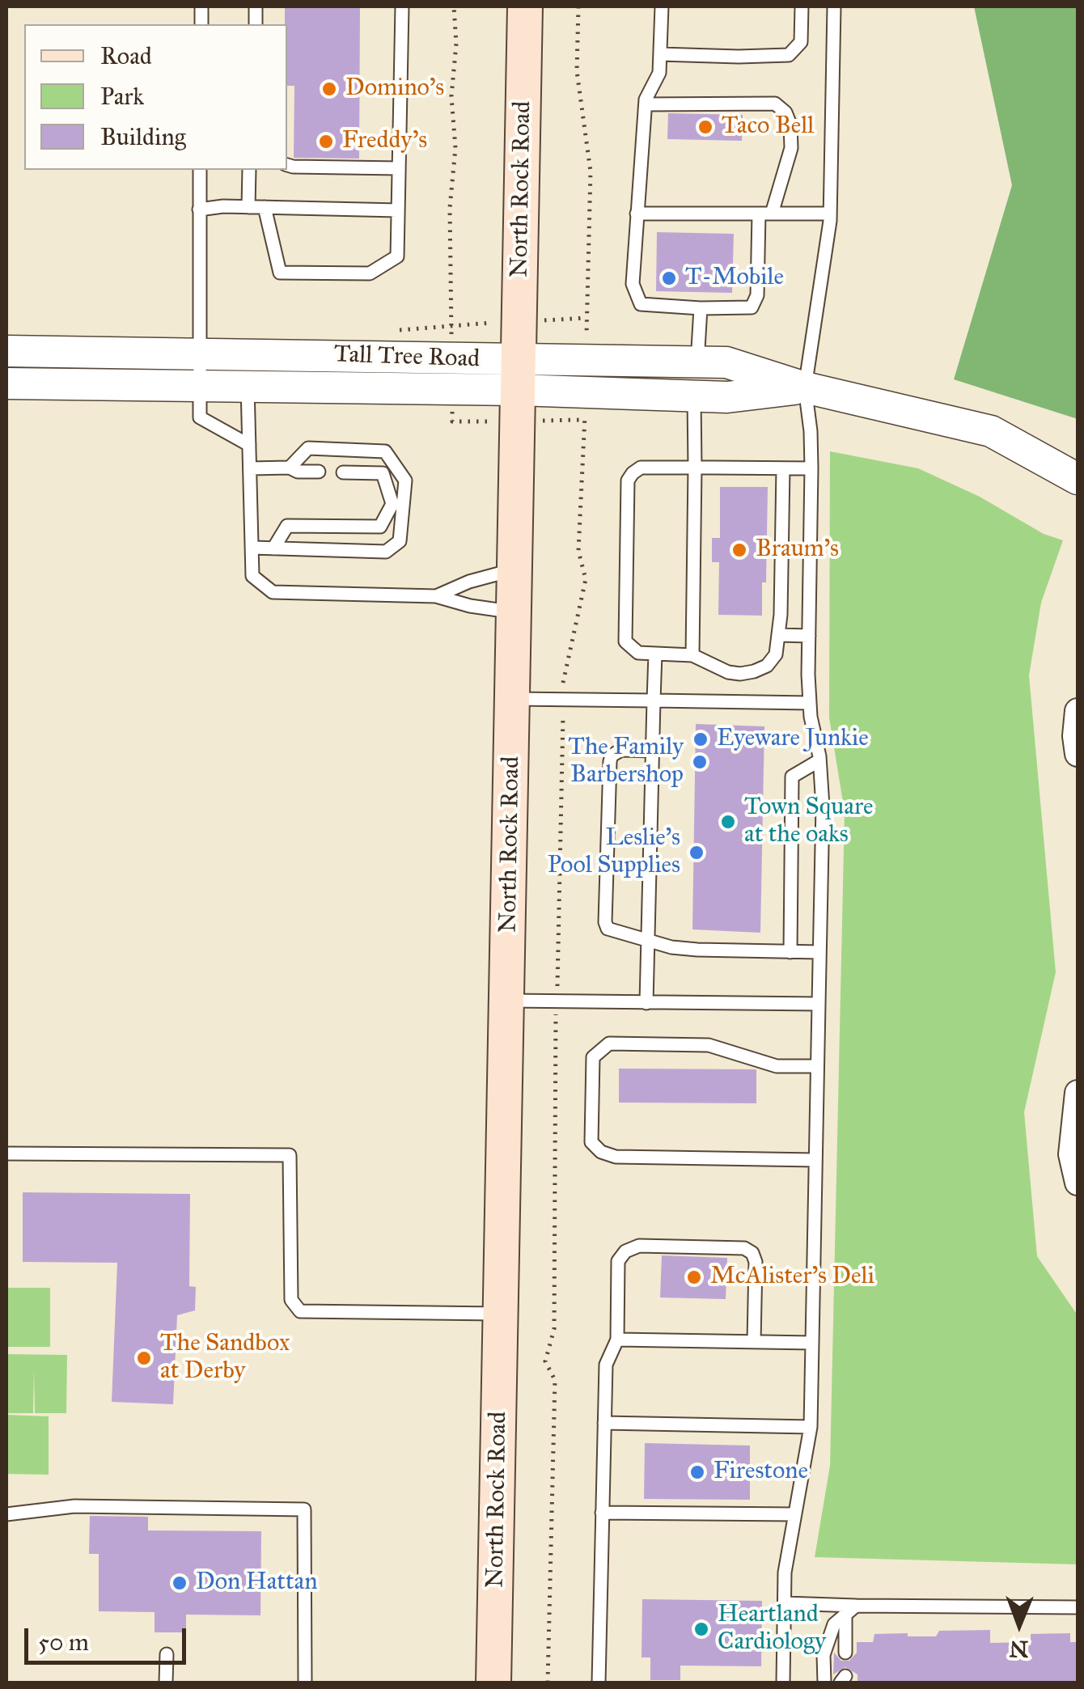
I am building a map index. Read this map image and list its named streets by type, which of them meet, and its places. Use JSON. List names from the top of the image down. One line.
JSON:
{"streets":{"main road":["North Rock Road"],"street":["Tall Tree Road"]},"crossings":[["North Rock Road","Tall Tree Road"]],"places":["Domino's","Taco Bell","Freddy's","T-Mobile","Braum's","Eyeware Junkie","The Family Barbershop","Town Square at the oaks","Leslie's Pool Supplies","McAlister's Deli","The Sandbox at Derby","Firestone","Don Hattan","Heartland Cardiology"],"legend":["Road","Park","Building"],"scale_bar":"50 m","north":"bottom"}
